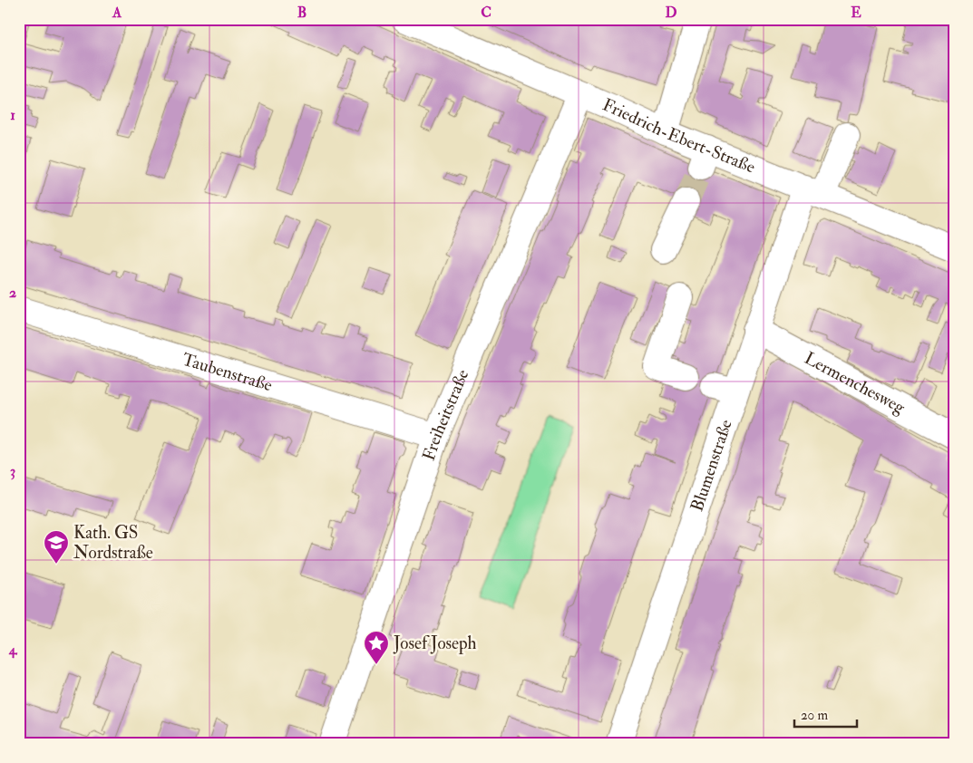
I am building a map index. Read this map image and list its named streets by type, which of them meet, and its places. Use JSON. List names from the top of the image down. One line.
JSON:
{"streets":{"street":["Friedrich-Ebert-Straße","Taubenstraße","Lermenchesweg","Freiheitstraße","Blumenstraße"]},"crossings":[["Friedrich-Ebert-Straße","Freiheitstraße"],["Friedrich-Ebert-Straße","Blumenstraße"],["Taubenstraße","Freiheitstraße"],["Lermenchesweg","Blumenstraße"]],"places":{"school or university":["Kath. GS Nordstraße"],"place":["Josef Joseph"]},"scale_bar":"20 m","grid":{"columns":["A","B","C","D","E"],"rows":["1","2","3","4"]}}
